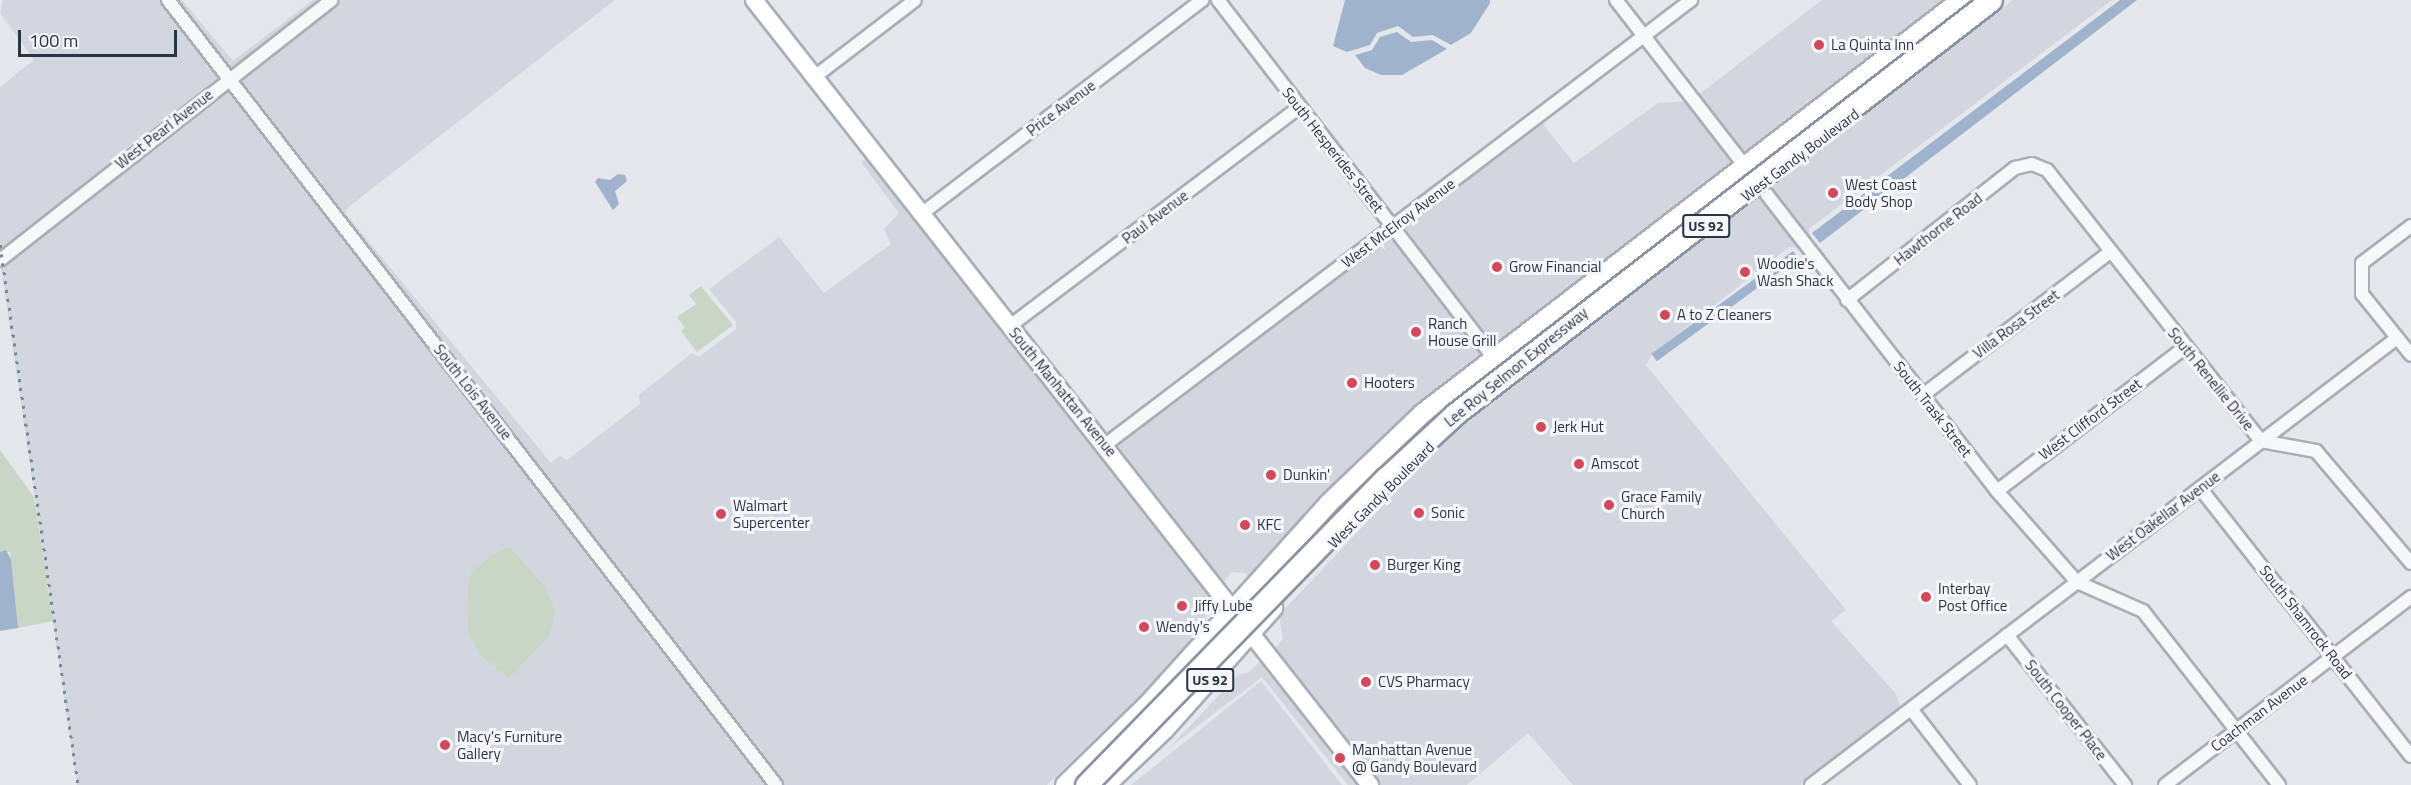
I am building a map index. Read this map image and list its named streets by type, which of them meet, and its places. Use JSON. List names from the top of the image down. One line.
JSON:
{"streets":{"highway":["Lee Roy Selmon Expressway"],"main road":["West Gandy Boulevard","US 92"],"street":["Price Avenue","West Pearl Avenue","South Hesperides Street","Paul Avenue","West McElroy Avenue","Hawthorne Road","Villa Rosa Street","South Renellie Drive","South Lois Avenue","South Manhattan Avenue","South Trask Street","West Clifford Street","West Oakellar Avenue","South Shamrock Road","South Cooper Place","Coachman Avenue"]},"crossings":[["Price Avenue","South Manhattan Avenue"],["West Pearl Avenue","South Lois Avenue"],["South Hesperides Street","West Gandy Boulevard"],["South Hesperides Street","Paul Avenue"],["South Hesperides Street","West McElroy Avenue"],["West Gandy Boulevard","South Manhattan Avenue"],["West Gandy Boulevard","South Trask Street"],["Paul Avenue","South Manhattan Avenue"],["West McElroy Avenue","South Manhattan Avenue"],["West McElroy Avenue","South Trask Street"],["Hawthorne Road","South Renellie Drive"],["Hawthorne Road","South Trask Street"],["Villa Rosa Street","South Renellie Drive"],["Villa Rosa Street","South Trask Street"],["South Renellie Drive","West Clifford Street"],["South Renellie Drive","West Oakellar Avenue"],["South Trask Street","West Clifford Street"],["South Trask Street","West Oakellar Avenue"],["South Trask Street","Coachman Avenue"],["West Oakellar Avenue","South Shamrock Road"],["West Oakellar Avenue","South Cooper Place"],["South Shamrock Road","Coachman Avenue"]],"places":["La Quinta Inn","West Coast Body Shop","Grow Financial","Woodie's Wash Shack","A to Z Cleaners","Ranch House Grill","Hooters","Jerk Hut","Amscot","Dunkin'","Grace Family Church","Sonic","Walmart Supercenter","KFC","Burger King","Interbay Post Office","Jiffy Lube","Wendy's","CVS Pharmacy","Macy's Furniture Gallery","Manhattan Avenue @ Gandy Boulevard"],"scale_bar":"100 m"}
